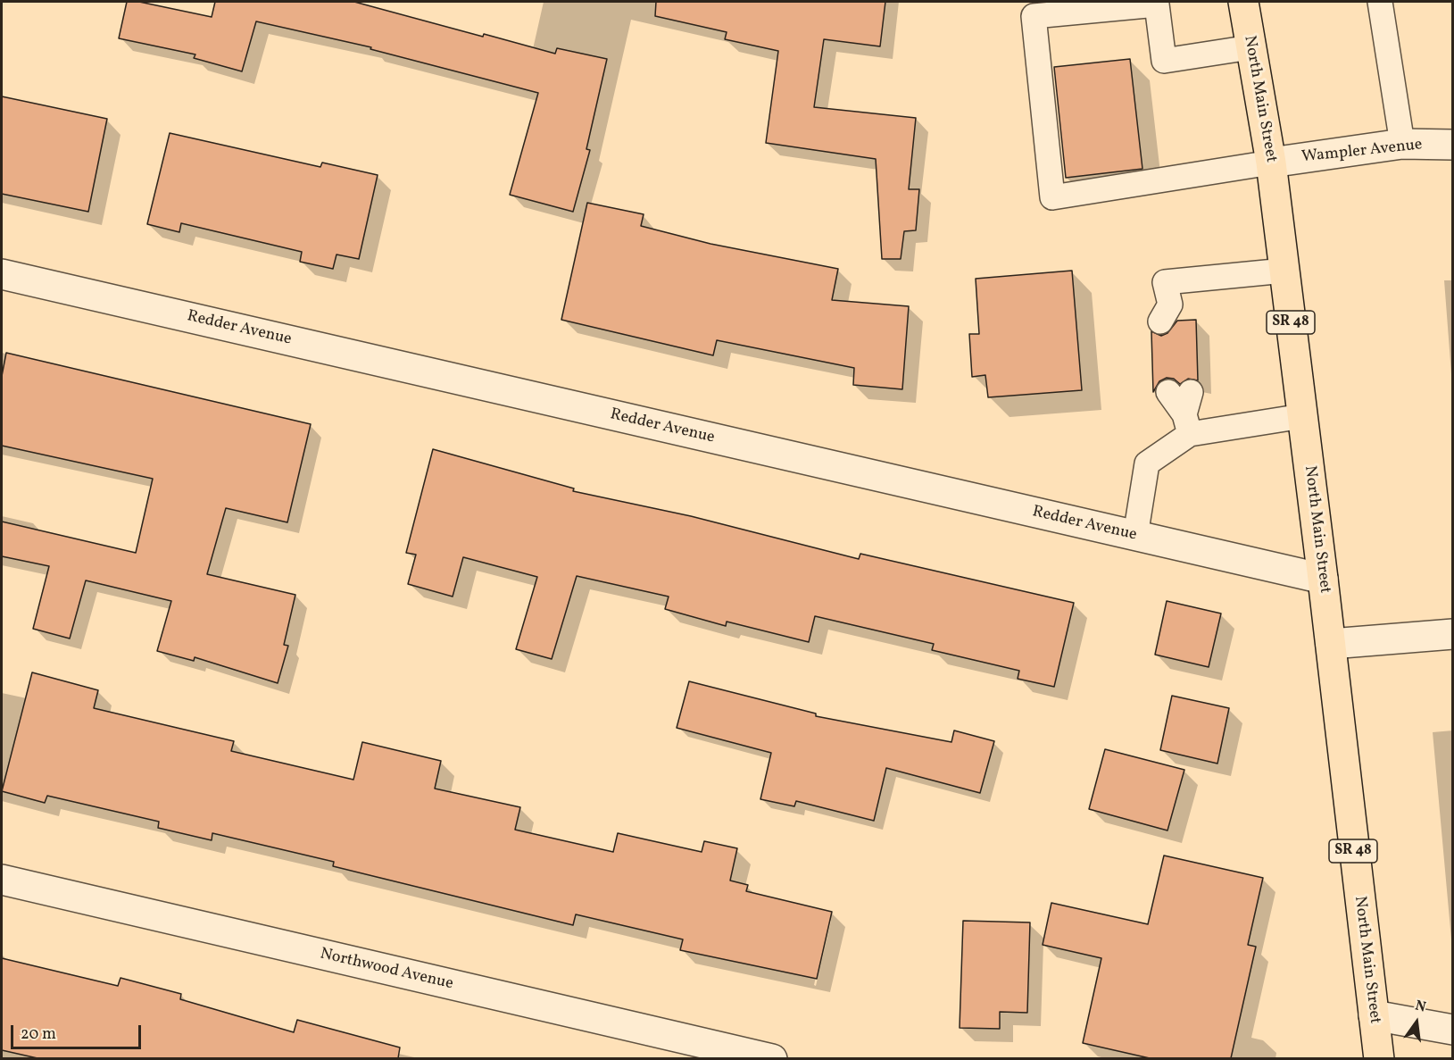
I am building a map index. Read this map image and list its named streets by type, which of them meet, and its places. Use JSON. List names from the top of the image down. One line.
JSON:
{"streets":{"main road":["North Main Street","SR 48"],"street":["Wampler Avenue","Redder Avenue","Northwood Avenue"]},"crossings":[["North Main Street","Wampler Avenue"],["North Main Street","Redder Avenue"]],"scale_bar":"20 m","north":"top"}
